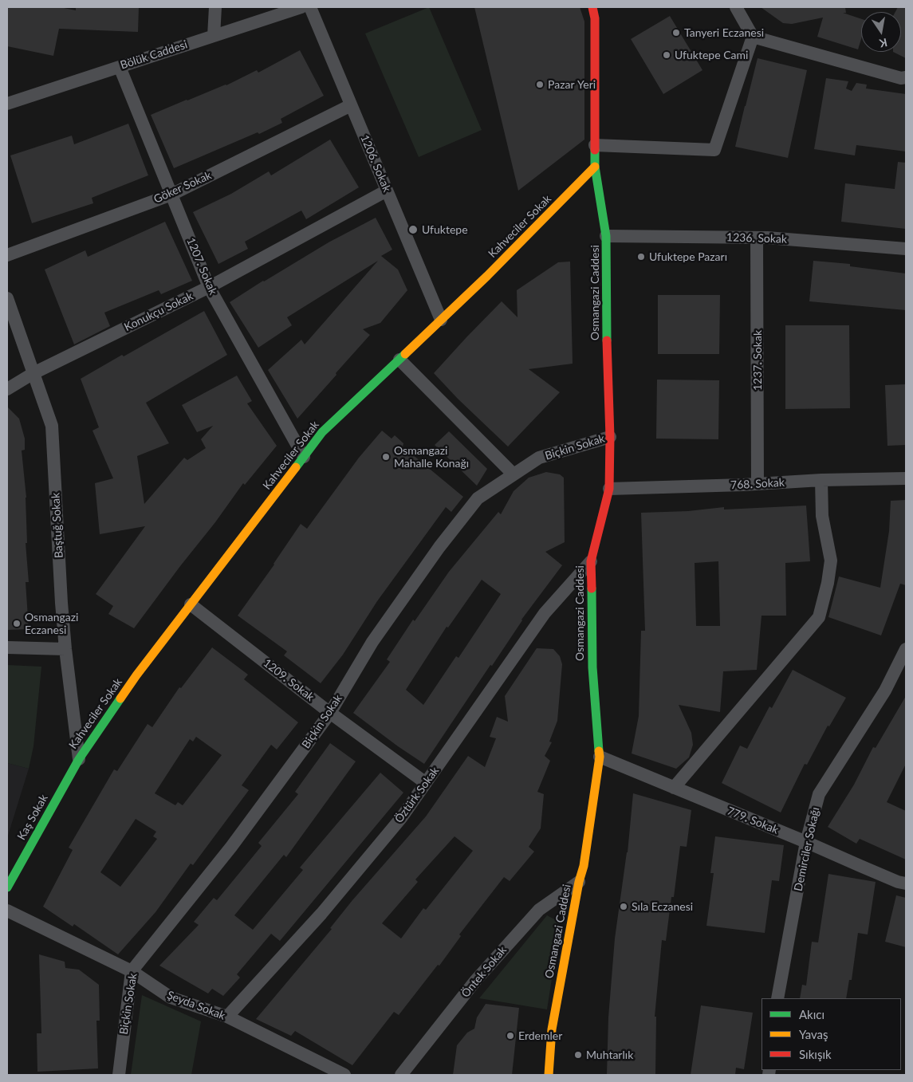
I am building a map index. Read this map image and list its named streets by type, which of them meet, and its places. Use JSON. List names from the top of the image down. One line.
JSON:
{"streets":{"main road":["Kahveciler Sokak","Osmangazi Caddesi","Kaş Sokak"],"street":["Bölük Caddesi","1206. Sokak","Göker Sokak","1236. Sokak","1207. Sokak","Konukçu Sokak","1237. Sokak","Biçkin Sokak","768. Sokak","Baştuğ Sokak","1209. Sokak","Öztürk Sokak","779. Sokak","Demirciler Sokağı","Öntek Sokak","Şeyda Sokak"]},"crossings":[["Bölük Caddesi","1207. Sokak"],["1206. Sokak","Göker Sokak"],["1206. Sokak","Kahveciler Sokak"],["1206. Sokak","Konukçu Sokak"],["Göker Sokak","1207. Sokak"],["Kahveciler Sokak","1207. Sokak"],["Kahveciler Sokak","Osmangazi Caddesi"],["Kahveciler Sokak","Baştuğ Sokak"],["Kahveciler Sokak","1209. Sokak"],["Kahveciler Sokak","Kaş Sokak"],["1236. Sokak","Osmangazi Caddesi"],["1236. Sokak","1237. Sokak"],["1207. Sokak","Konukçu Sokak"],["Osmangazi Caddesi","Biçkin Sokak"],["Osmangazi Caddesi","768. Sokak"],["Osmangazi Caddesi","Öztürk Sokak"],["Osmangazi Caddesi","779. Sokak"],["Osmangazi Caddesi","Öntek Sokak"],["Konukçu Sokak","Baştuğ Sokak"],["1237. Sokak","768. Sokak"],["Biçkin Sokak","1209. Sokak"],["Biçkin Sokak","Şeyda Sokak"],["Baştuğ Sokak","Kaş Sokak"],["1209. Sokak","Öztürk Sokak"],["Öztürk Sokak","Şeyda Sokak"],["779. Sokak","Demirciler Sokağı"]],"places":["Tanyeri Eczanesi","Ufuktepe Cami","Pazar Yeri","Ufuktepe","Ufuktepe Pazarı","Osmangazi Mahalle Konağı","Osmangazi Eczanesi","Sıla Eczanesi","Erdemler","Muhtarlık"],"legend":["Akıcı","Yavaş","Sıkışık"],"north":"bottom"}
